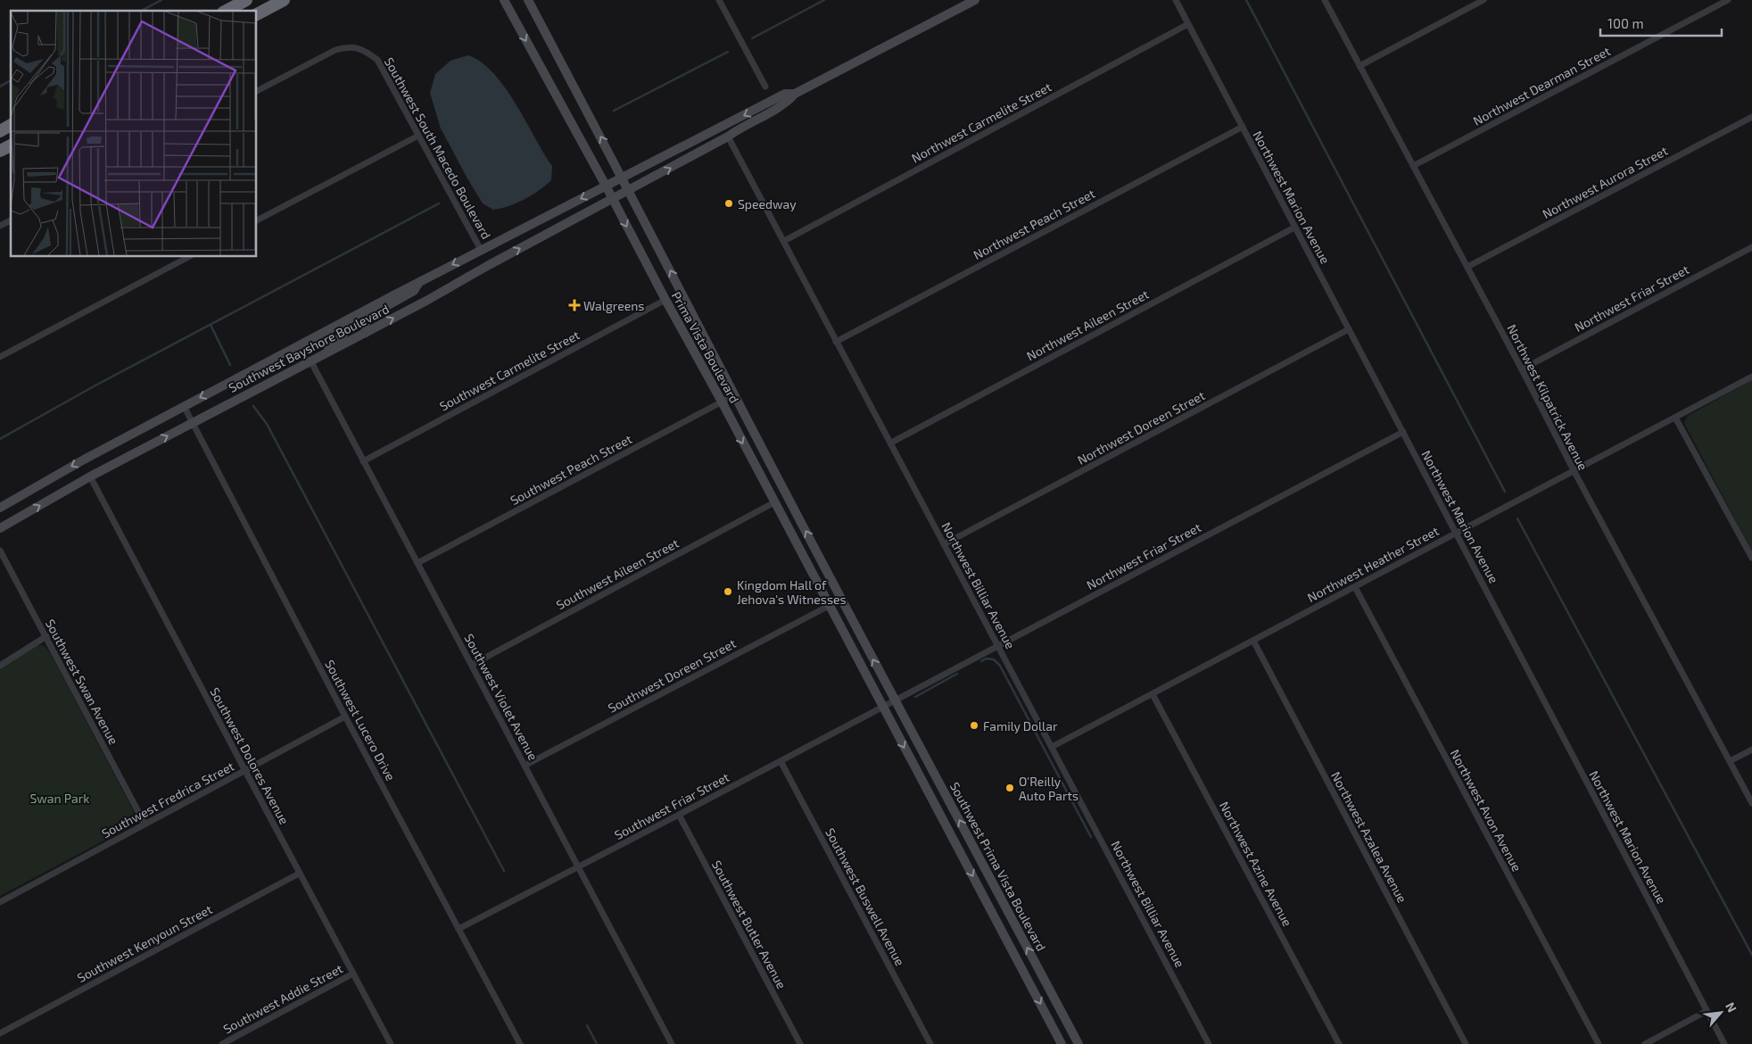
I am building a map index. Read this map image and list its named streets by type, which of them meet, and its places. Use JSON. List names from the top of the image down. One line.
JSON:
{"streets":{"main road":["Prima Vista Boulevard","Southwest Bayshore Boulevard","Southwest Prima Vista Boulevard"],"street":["Northwest Dearman Street","Northwest Carmelite Street","Southwest South Macedo Boulevard","Northwest Aurora Street","Northwest Marion Avenue","Northwest Peach Street","Northwest Friar Street","Northwest Aileen Street","Southwest Carmelite Street","Northwest Kilpatrick Avenue","Northwest Doreen Street","Southwest Peach Street","Northwest Heather Street","Southwest Aileen Street","Northwest Billiar Avenue","Southwest Doreen Street","Southwest Swan Avenue","Southwest Violet Avenue","Southwest Lucero Drive","Southwest Dolores Avenue","Southwest Fredrica Street","Southwest Friar Street","Northwest Avon Avenue","Northwest Azalea Avenue","Northwest Azine Avenue","Southwest Buswell Avenue","Southwest Butler Avenue","Southwest Kenyoun Street","Southwest Addie Street"]},"crossings":[["Northwest Dearman Street","Northwest Kilpatrick Avenue"],["Northwest Carmelite Street","Northwest Marion Avenue"],["Northwest Carmelite Street","Northwest Billiar Avenue"],["Southwest South Macedo Boulevard","Southwest Bayshore Boulevard"],["Northwest Aurora Street","Northwest Kilpatrick Avenue"],["Northwest Marion Avenue","Northwest Peach Street"],["Northwest Marion Avenue","Northwest Friar Street"],["Northwest Marion Avenue","Northwest Aileen Street"],["Northwest Marion Avenue","Northwest Doreen Street"],["Northwest Marion Avenue","Northwest Heather Street"],["Northwest Peach Street","Northwest Billiar Avenue"],["Northwest Friar Street","Prima Vista Boulevard"],["Northwest Friar Street","Northwest Kilpatrick Avenue"],["Northwest Friar Street","Northwest Billiar Avenue"],["Northwest Friar Street","Southwest Friar Street"],["Northwest Friar Street","Southwest Prima Vista Boulevard"],["Northwest Aileen Street","Northwest Billiar Avenue"],["Prima Vista Boulevard","Southwest Bayshore Boulevard"],["Prima Vista Boulevard","Southwest Carmelite Street"],["Prima Vista Boulevard","Southwest Peach Street"],["Prima Vista Boulevard","Southwest Aileen Street"],["Prima Vista Boulevard","Southwest Doreen Street"],["Prima Vista Boulevard","Southwest Friar Street"],["Prima Vista Boulevard","Southwest Prima Vista Boulevard"],["Southwest Bayshore Boulevard","Northwest Billiar Avenue"],["Southwest Bayshore Boulevard","Southwest Violet Avenue"],["Southwest Bayshore Boulevard","Southwest Lucero Drive"],["Southwest Bayshore Boulevard","Southwest Dolores Avenue"],["Southwest Carmelite Street","Southwest Violet Avenue"],["Northwest Kilpatrick Avenue","Northwest Heather Street"],["Northwest Doreen Street","Northwest Billiar Avenue"],["Southwest Peach Street","Southwest Violet Avenue"],["Northwest Heather Street","Northwest Billiar Avenue"],["Northwest Heather Street","Northwest Avon Avenue"],["Northwest Heather Street","Northwest Azalea Avenue"],["Northwest Heather Street","Northwest Azine Avenue"],["Southwest Aileen Street","Southwest Violet Avenue"],["Southwest Doreen Street","Southwest Violet Avenue"],["Southwest Swan Avenue","Southwest Fredrica Street"],["Southwest Violet Avenue","Southwest Friar Street"],["Southwest Lucero Drive","Southwest Fredrica Street"],["Southwest Lucero Drive","Southwest Friar Street"],["Southwest Dolores Avenue","Southwest Fredrica Street"],["Southwest Dolores Avenue","Southwest Kenyoun Street"],["Southwest Dolores Avenue","Southwest Addie Street"],["Southwest Friar Street","Southwest Prima Vista Boulevard"],["Southwest Friar Street","Southwest Buswell Avenue"],["Southwest Friar Street","Southwest Butler Avenue"]],"parks":["Swan Park"],"places":{"other":["Speedway","Kingdom Hall of Jehova's Witnesses","Family Dollar","O'Reilly Auto Parts"],"health":["Walgreens"]},"scale_bar":"100 m","north":"top right"}
